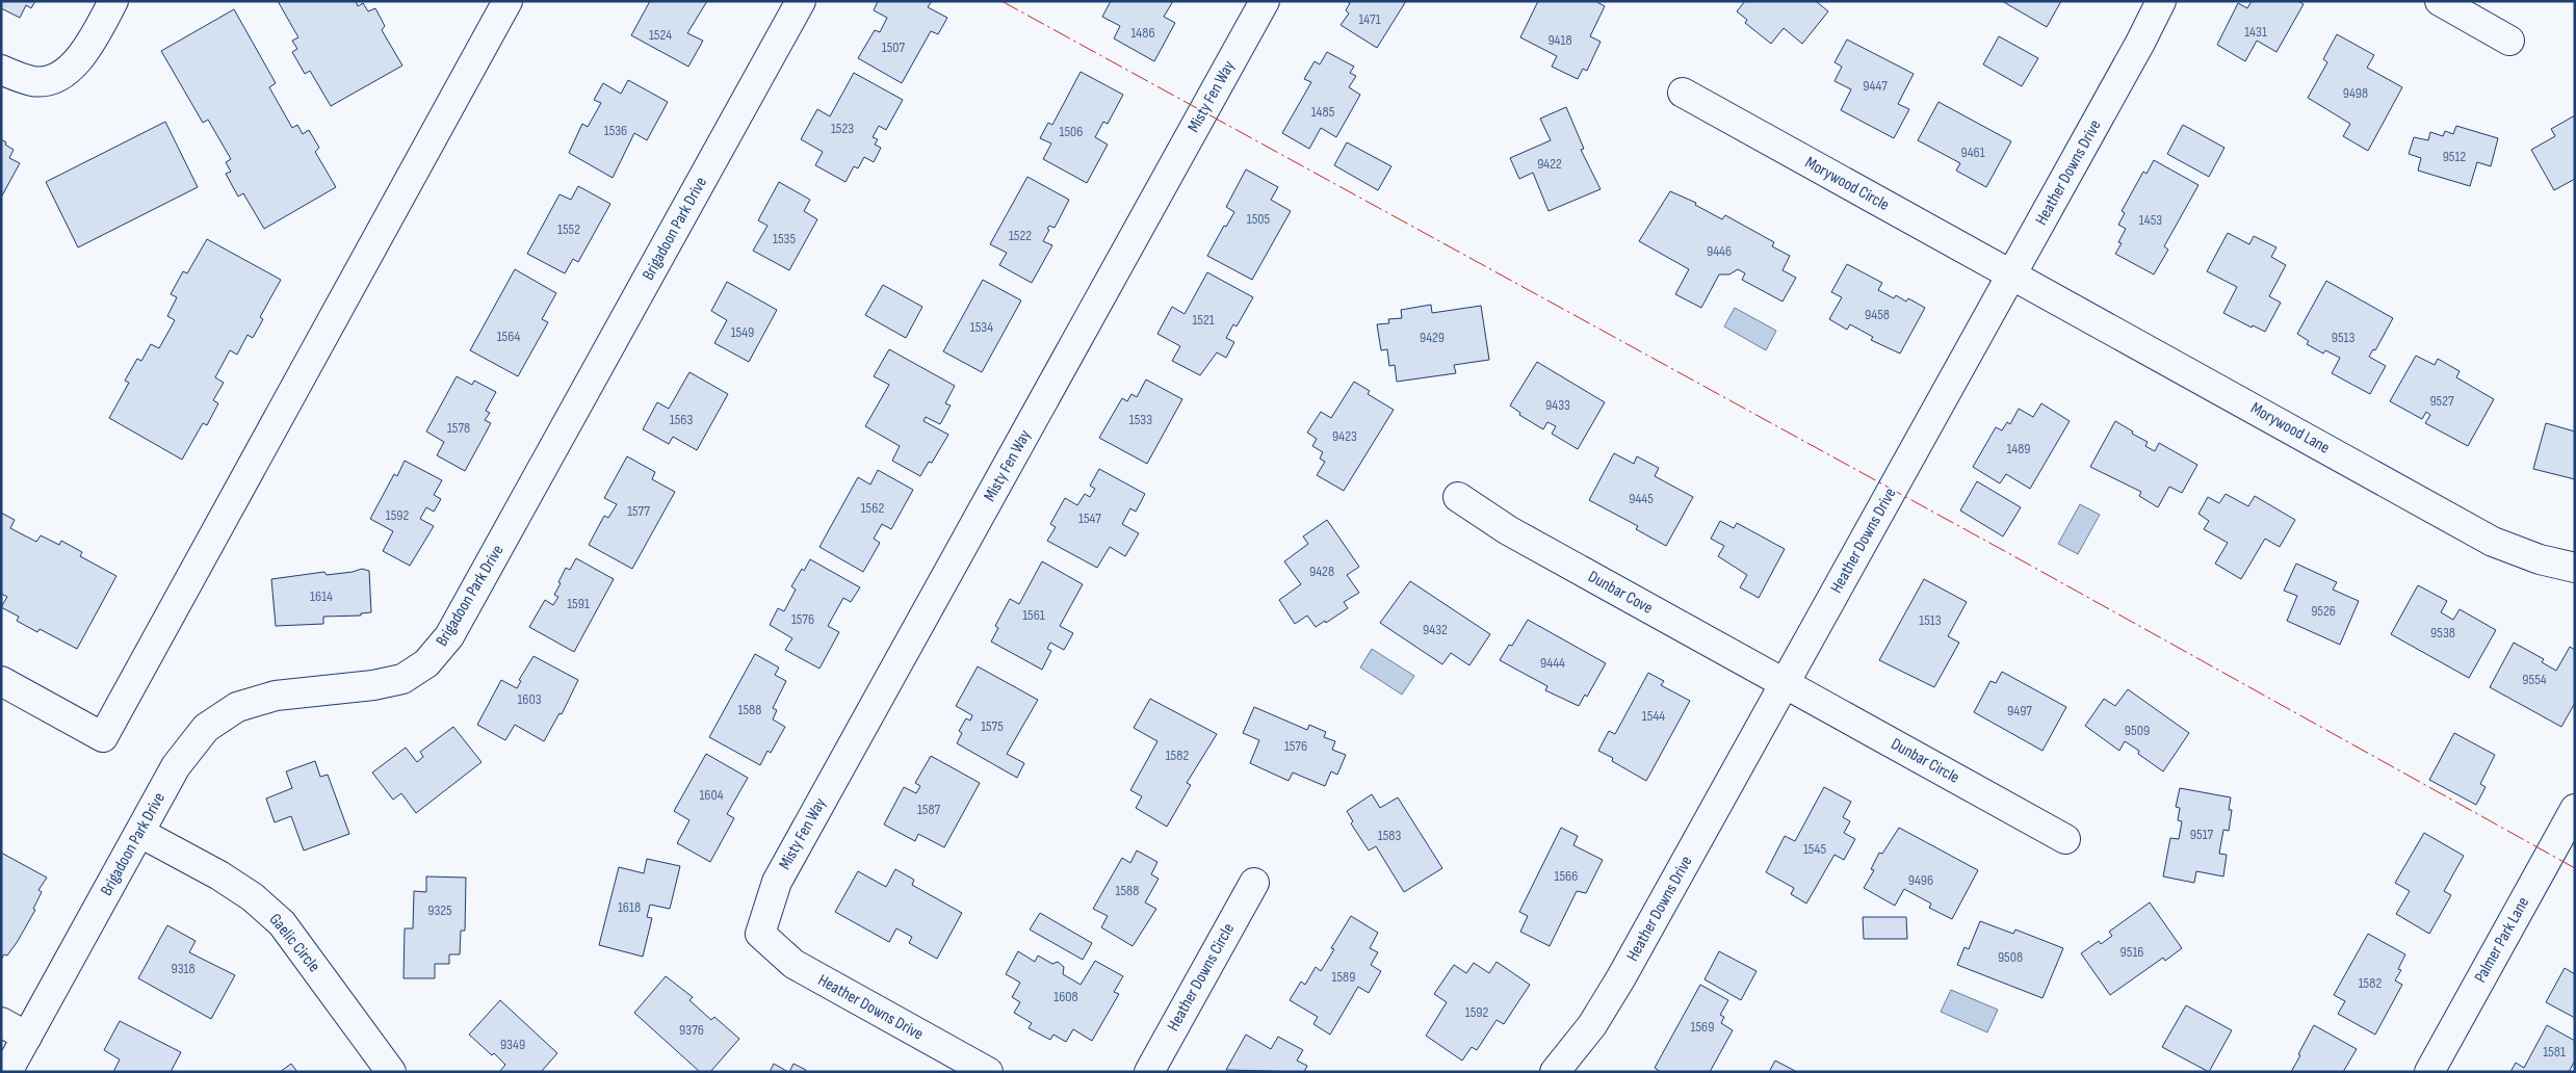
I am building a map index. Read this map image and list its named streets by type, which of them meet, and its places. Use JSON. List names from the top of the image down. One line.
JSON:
{"streets":{"street":["Misty Fen Way","Heather Downs Drive","Morywood Circle","Brigadoon Park Drive","Morywood Lane","Dunbar Cove","Dunbar Circle","Palmer Park Lane","Gaelic Circle","Heather Downs Circle"]},"crossings":[["Misty Fen Way","Heather Downs Drive"],["Heather Downs Drive","Morywood Circle"],["Heather Downs Drive","Morywood Lane"],["Heather Downs Drive","Dunbar Cove"],["Heather Downs Drive","Dunbar Circle"],["Morywood Circle","Morywood Lane"],["Brigadoon Park Drive","Gaelic Circle"],["Dunbar Cove","Dunbar Circle"]],"house_numbers":["1471","1431","1486","1524","9418","1507","9447","9498","1485","1523","1536","1506","9461","9512","9422","1505","1453","1552","1522","1535","9446","9458","1521","1534","1549","1564","9429","9513","9527","9433","1563","1533","1578","9423","1489","9445","1562","1577","1592","1547","9428","1614","1591","9526","1561","1576","1513","9432","9538","9444","9554","1603","1588","9497","1544","1575","9509","1576","1582","1604","1587","9517","1583","1545","1566","9496","1588","1618","9325","9516","9508","9318","1589","1582","1608","1592","1569","9376","9349","1581"]}
